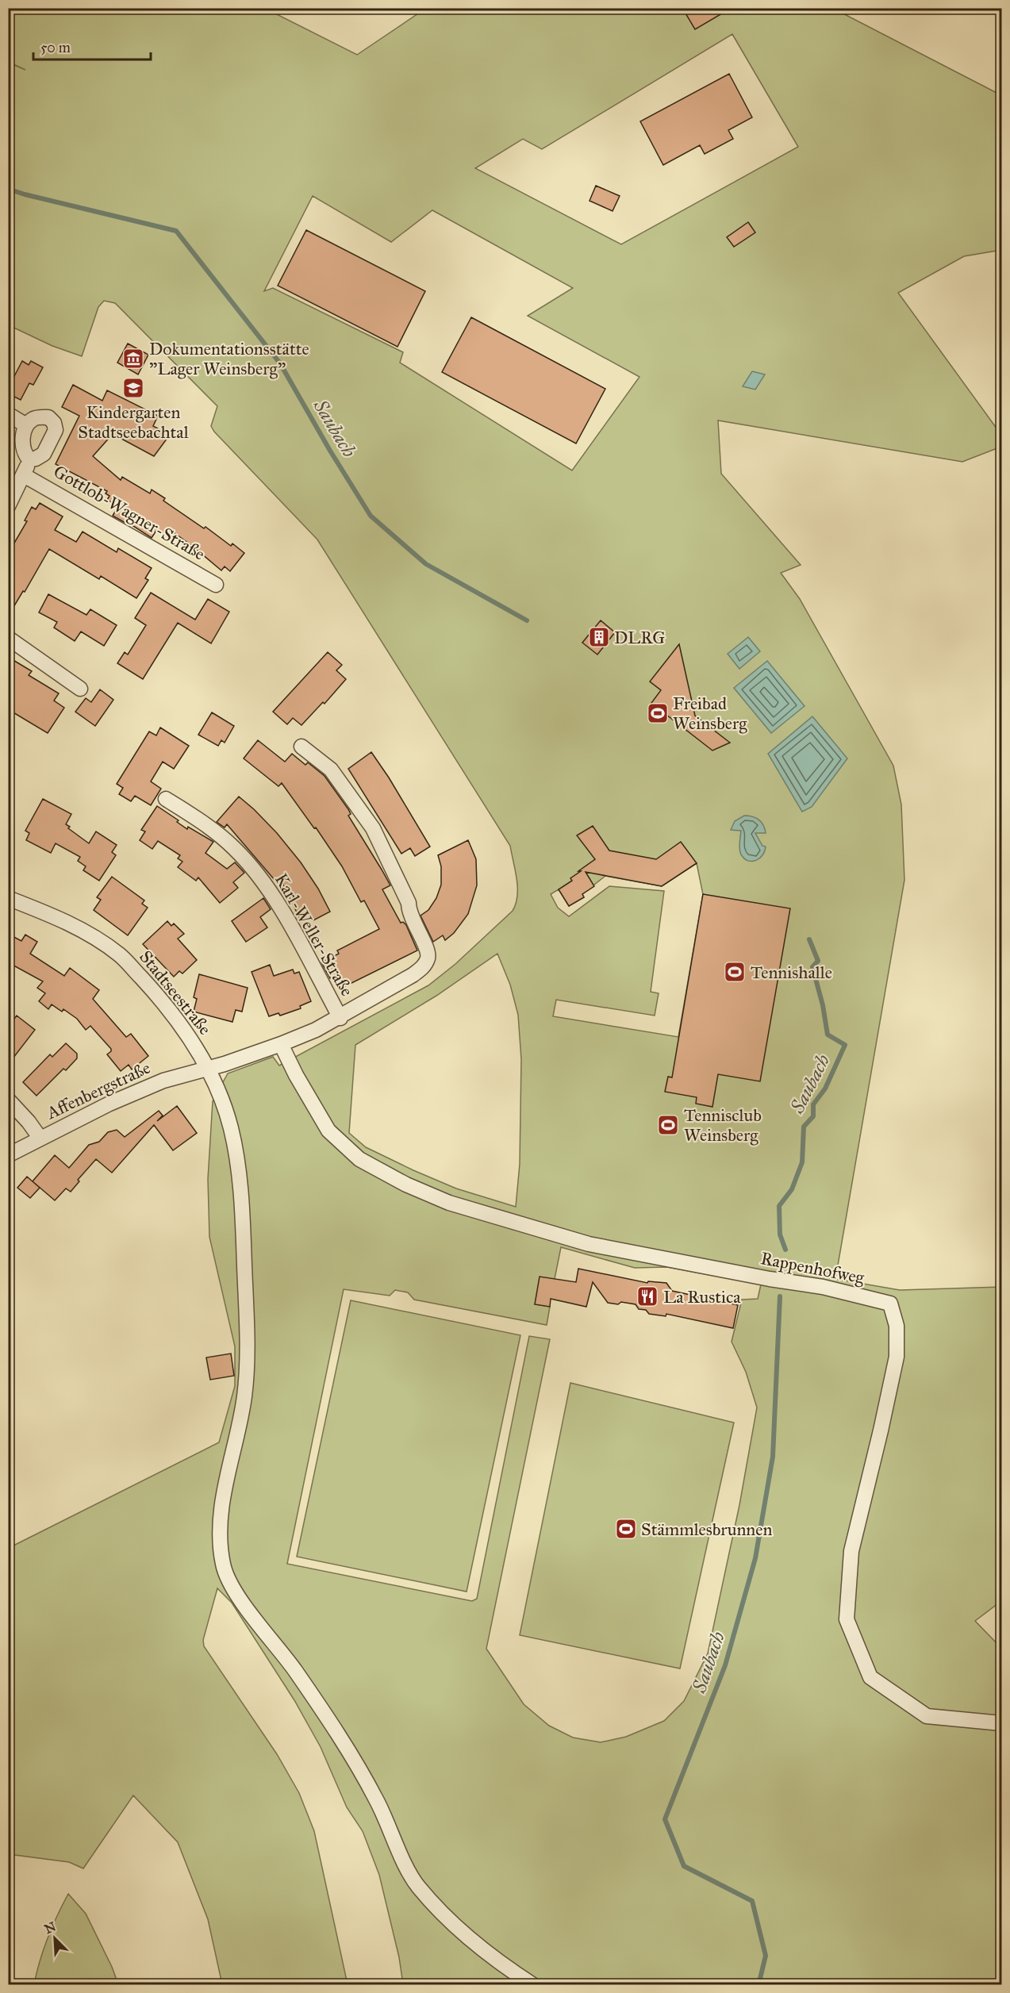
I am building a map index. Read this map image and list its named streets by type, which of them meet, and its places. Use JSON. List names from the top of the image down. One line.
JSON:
{"streets":{"street":["Gottlob-Wagner-Straße","Karl-Weller-Straße","Stadtseestraße","Affenbergstraße","Rappenhofweg"]},"crossings":[["Karl-Weller-Straße","Affenbergstraße"],["Stadtseestraße","Affenbergstraße"],["Affenbergstraße","Rappenhofweg"]],"water":["Saubach"],"places":{"museum":["Dokumentationsstätte \"Lager Weinsberg\""],"school or university":["Kindergarten Stadtseebachtal"],"building":["DLRG"],"sports":["Freibad Weinsberg","Tennishalle","Tennisclub Weinsberg","Stämmlesbrunnen"],"restaurant":["La Rustica"]},"scale_bar":"50 m","north":"top left"}
